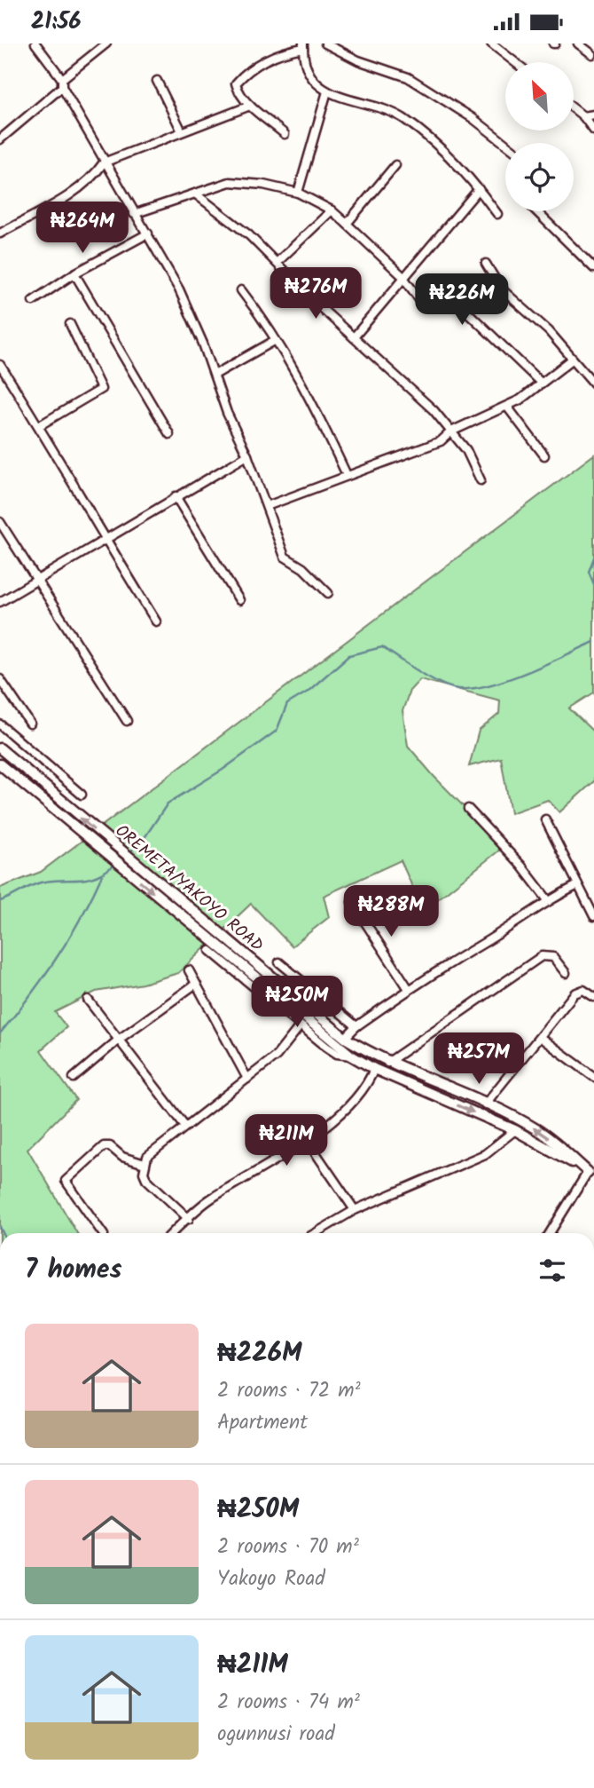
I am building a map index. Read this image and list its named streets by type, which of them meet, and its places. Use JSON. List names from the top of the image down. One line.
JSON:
{"streets":{"main road":["OREMETA/YAKOYO ROAD"]},"north":"top left","page":{"status":"21:56","price":["₦264M","₦276M","₦226M","₦288M","₦250M","₦257M","₦211M"],"heading":"7 homes","list":[{"name":"₦226M","note":"2 rooms · 72 m² · Apartment"},{"name":"₦250M","note":"2 rooms · 70 m² · Yakoyo Road"},{"name":"₦211M","note":"2 rooms · 74 m² · ogunnusi road"}]}}
